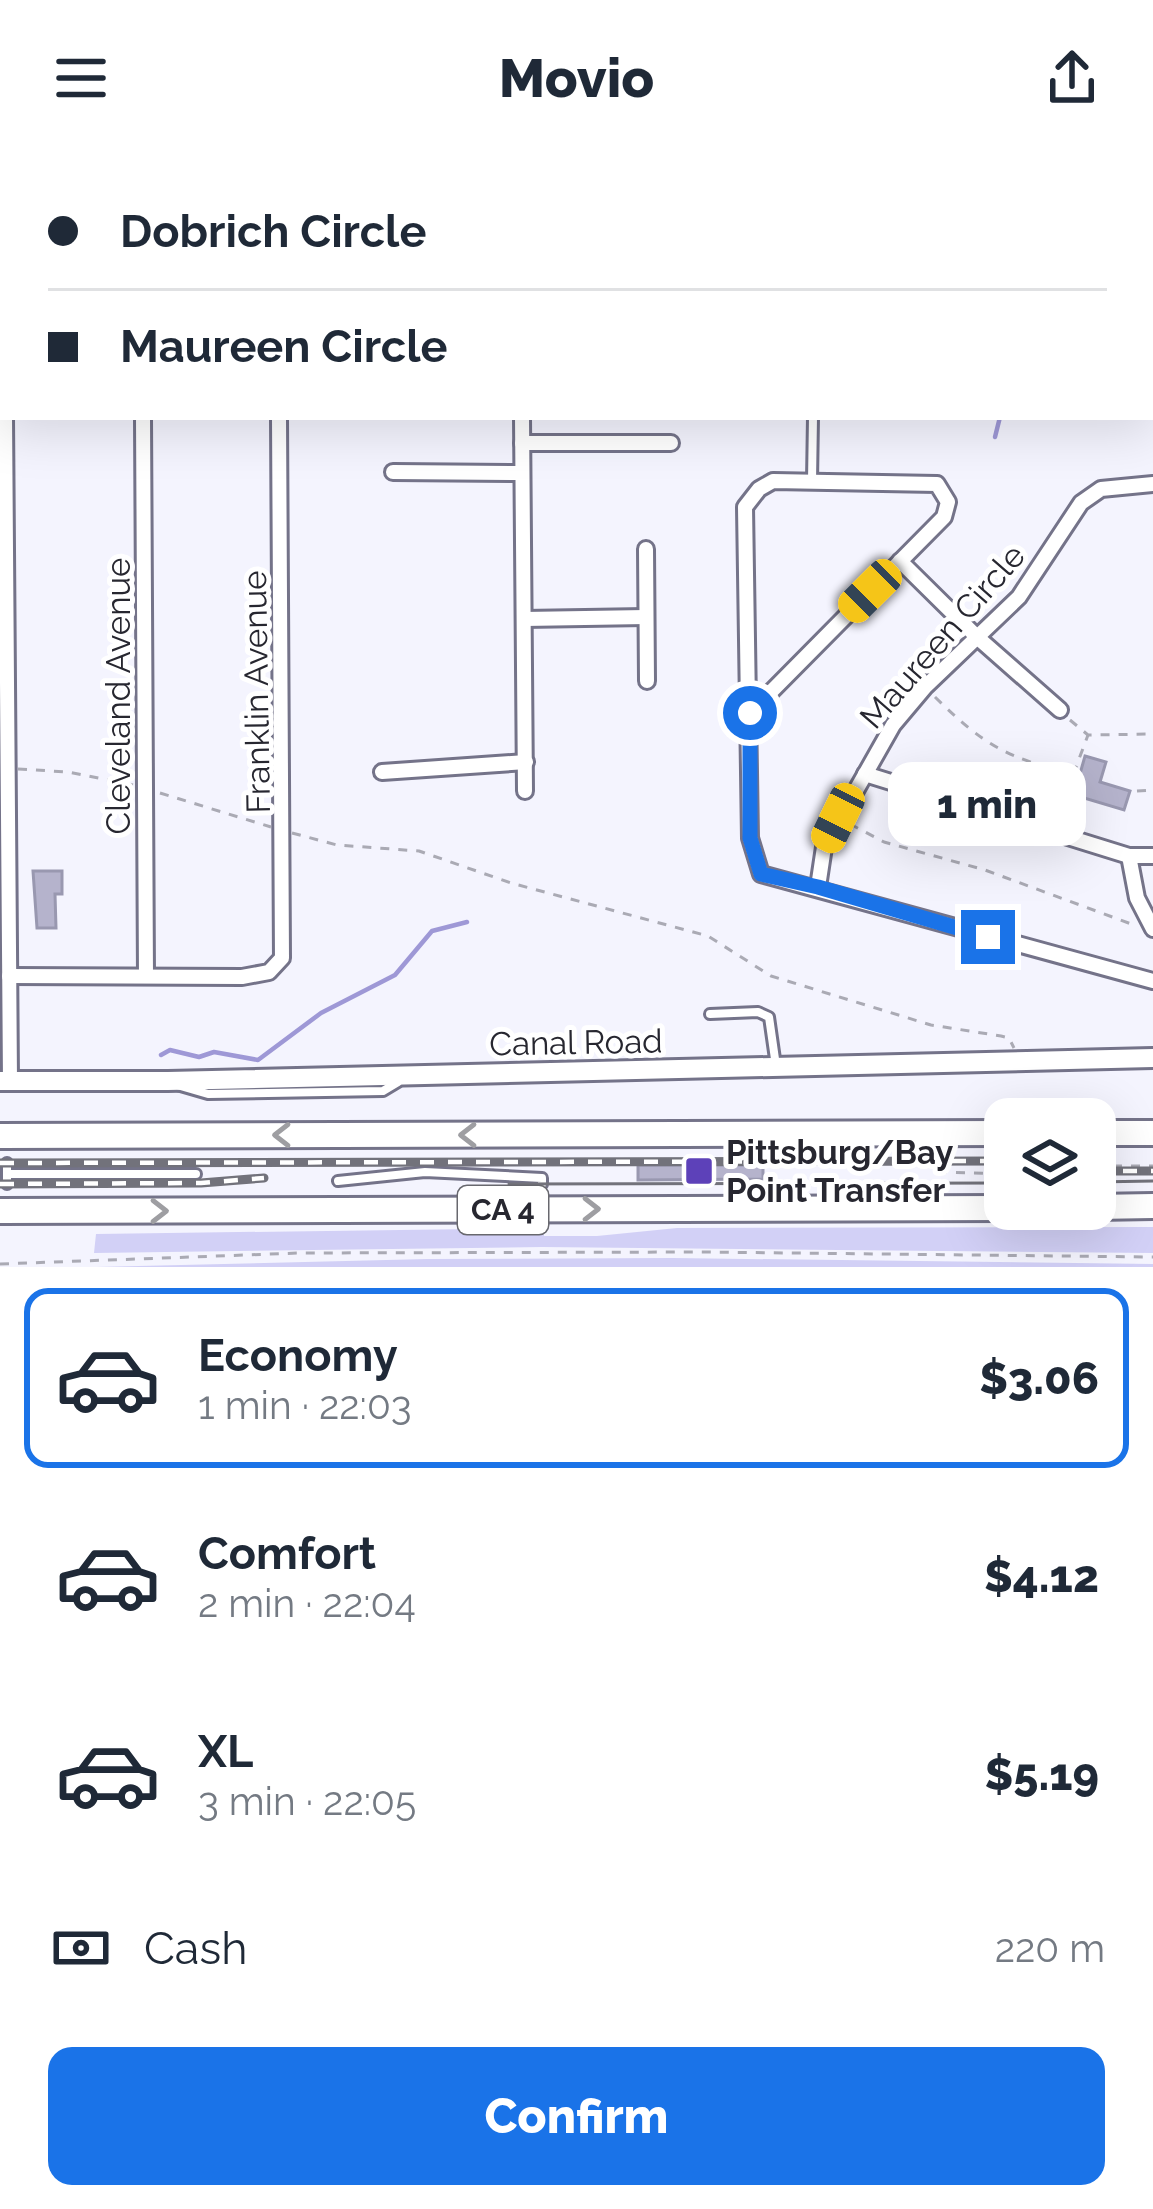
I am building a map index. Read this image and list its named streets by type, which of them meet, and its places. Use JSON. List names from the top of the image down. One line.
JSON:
{"streets":{"highway":["CA 4"],"street":["Maureen Circle","Franklin Avenue","Cleveland Avenue","Canal Road"]},"crossings":[["Franklin Avenue","Cleveland Avenue"]],"places":{"transit":["Pittsburg/Bay Point Transfer"]},"page":{"header":"Movio","banner":["Dobrich Circle","Maureen Circle"],"bubble":"1 min","list":[{"name":"Economy","note":"1 min · 22:03","value":"$3.06"},{"name":"Comfort","note":"2 min · 22:04","value":"$4.12"},{"name":"XL","note":"3 min · 22:05","value":"$5.19"}],"pay":["Cash","220 m"],"buttons":"Confirm"}}
